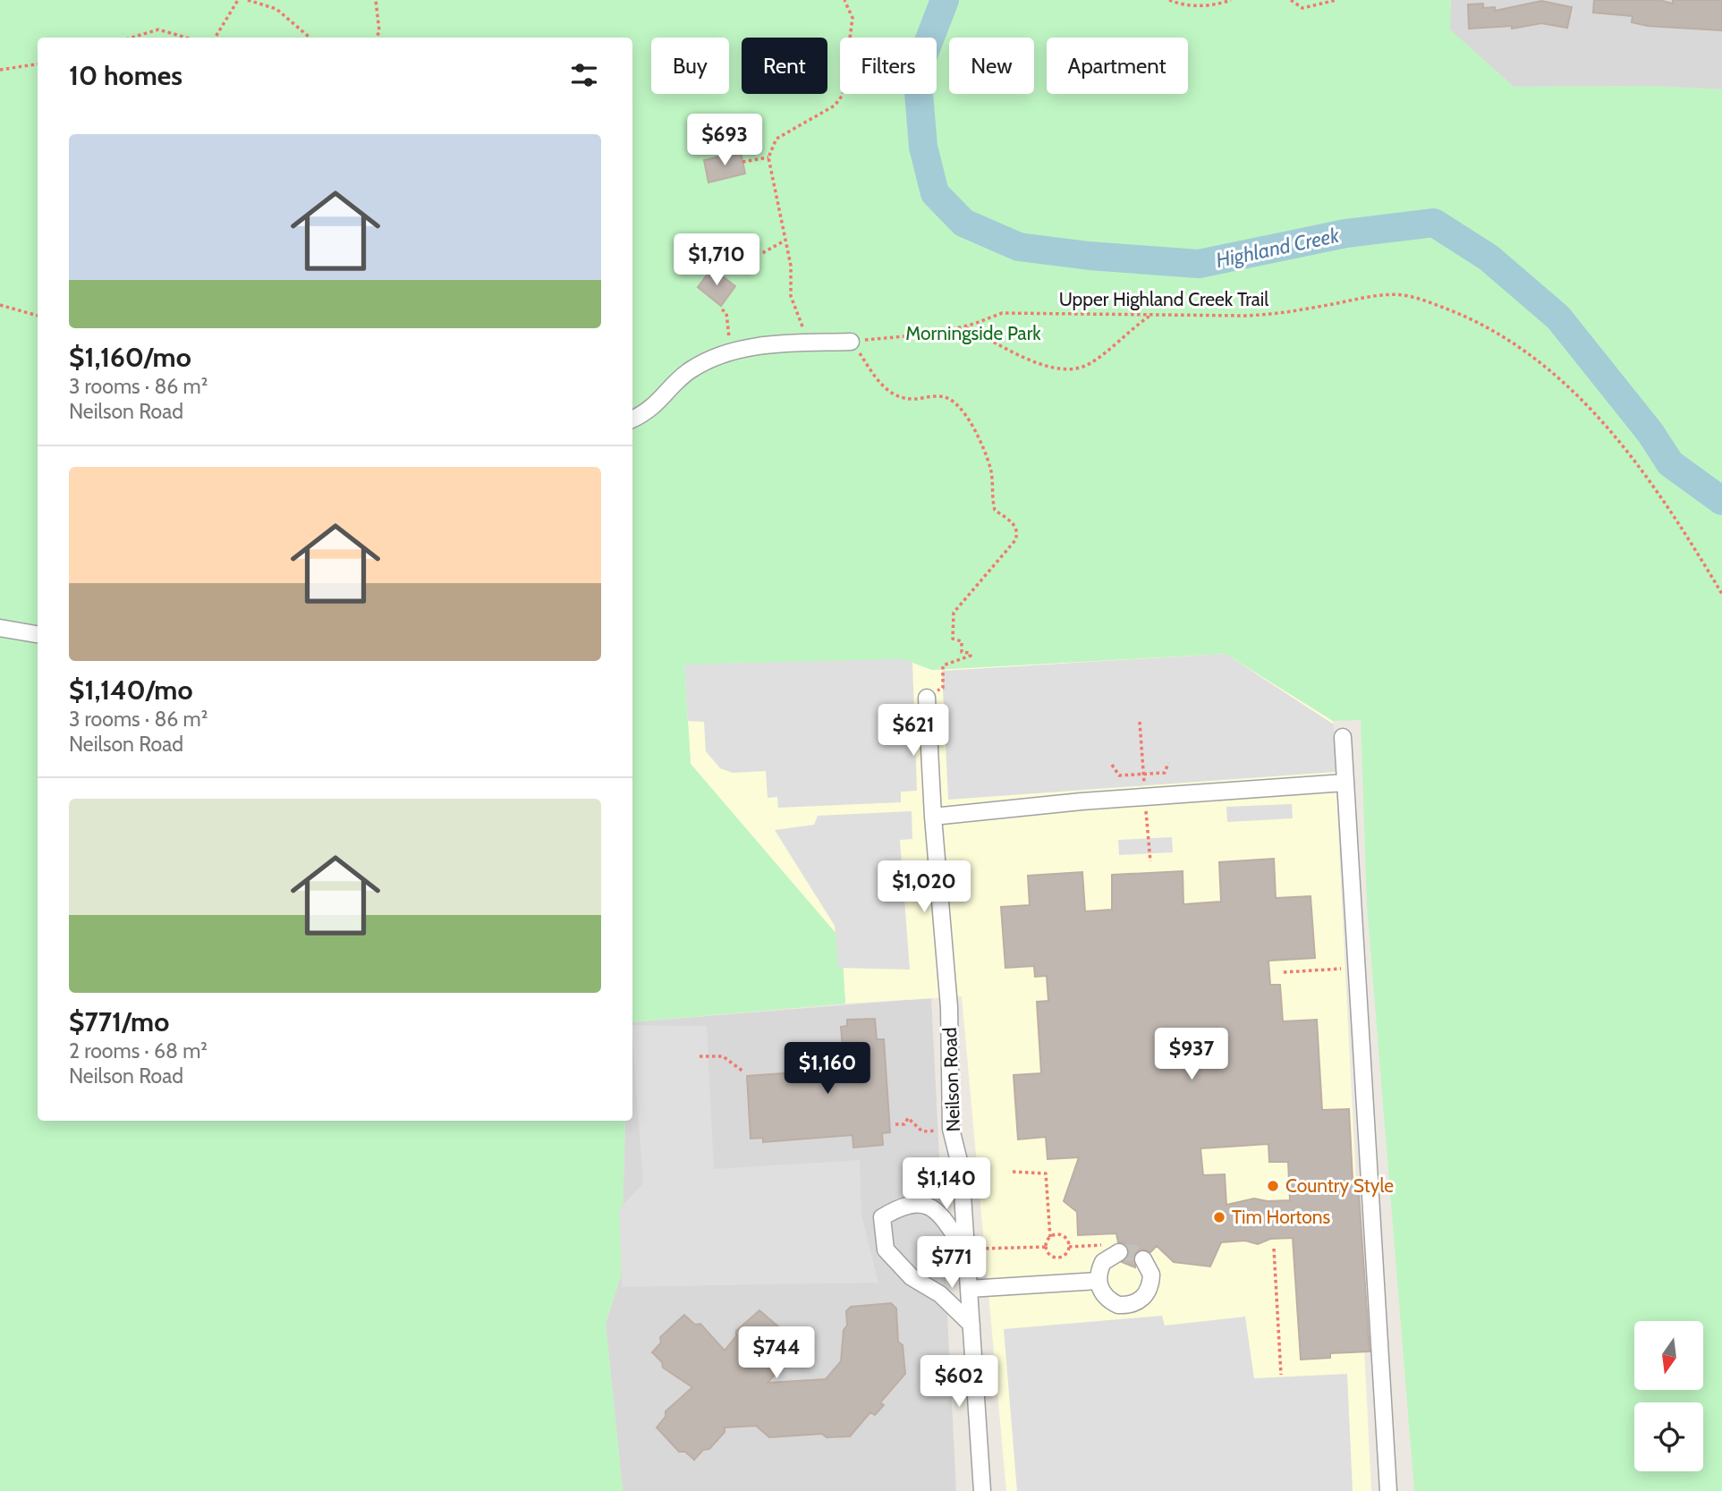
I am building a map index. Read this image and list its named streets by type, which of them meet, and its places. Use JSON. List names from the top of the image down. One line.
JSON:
{"streets":{"street":["Neilson Road"],"path":["Upper Highland Creek Trail"]},"water":["Highland Creek"],"parks":["Morningside Park"],"places":["Country Style","Tim Hortons"],"north":"bottom","page":{"chip":["Buy","Rent","Filters","New","Apartment"],"heading":"10 homes","list":[{"name":"$1,160/mo","note":"3 rooms · 86 m² · Neilson Road"},{"name":"$1,140/mo","note":"3 rooms · 86 m² · Neilson Road"},{"name":"$771/mo","note":"2 rooms · 68 m² · Neilson Road"}],"price":["$693","$1,710","$621","$1,020","$937","$1,160","$1,140","$771","$744","$602"]}}
